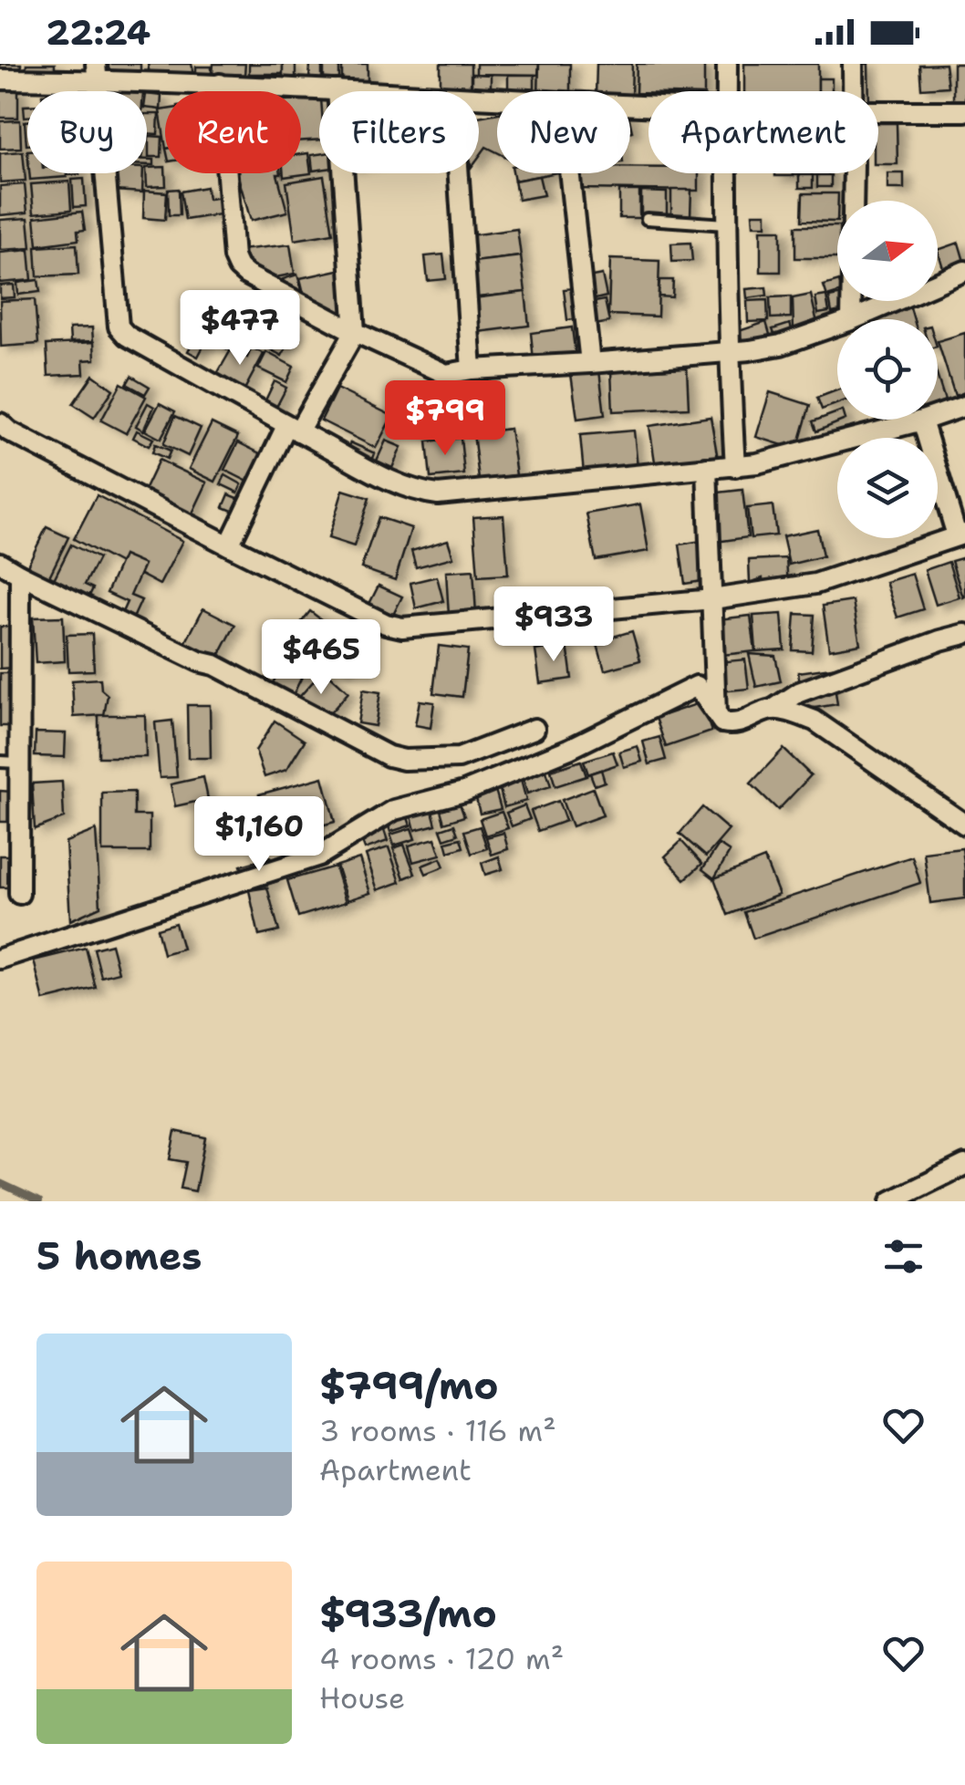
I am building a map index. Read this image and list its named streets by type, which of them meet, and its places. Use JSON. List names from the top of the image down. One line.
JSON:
{"north":"right","page":{"status":"22:24","chip":["Buy","Rent","Filters","New","Apartment"],"price":["$477","$799","$933","$465","$1,160"],"heading":"5 homes","list":[{"name":"$799/mo","note":"3 rooms · 116 m² · Apartment"},{"name":"$933/mo","note":"4 rooms · 120 m² · House"}]}}
